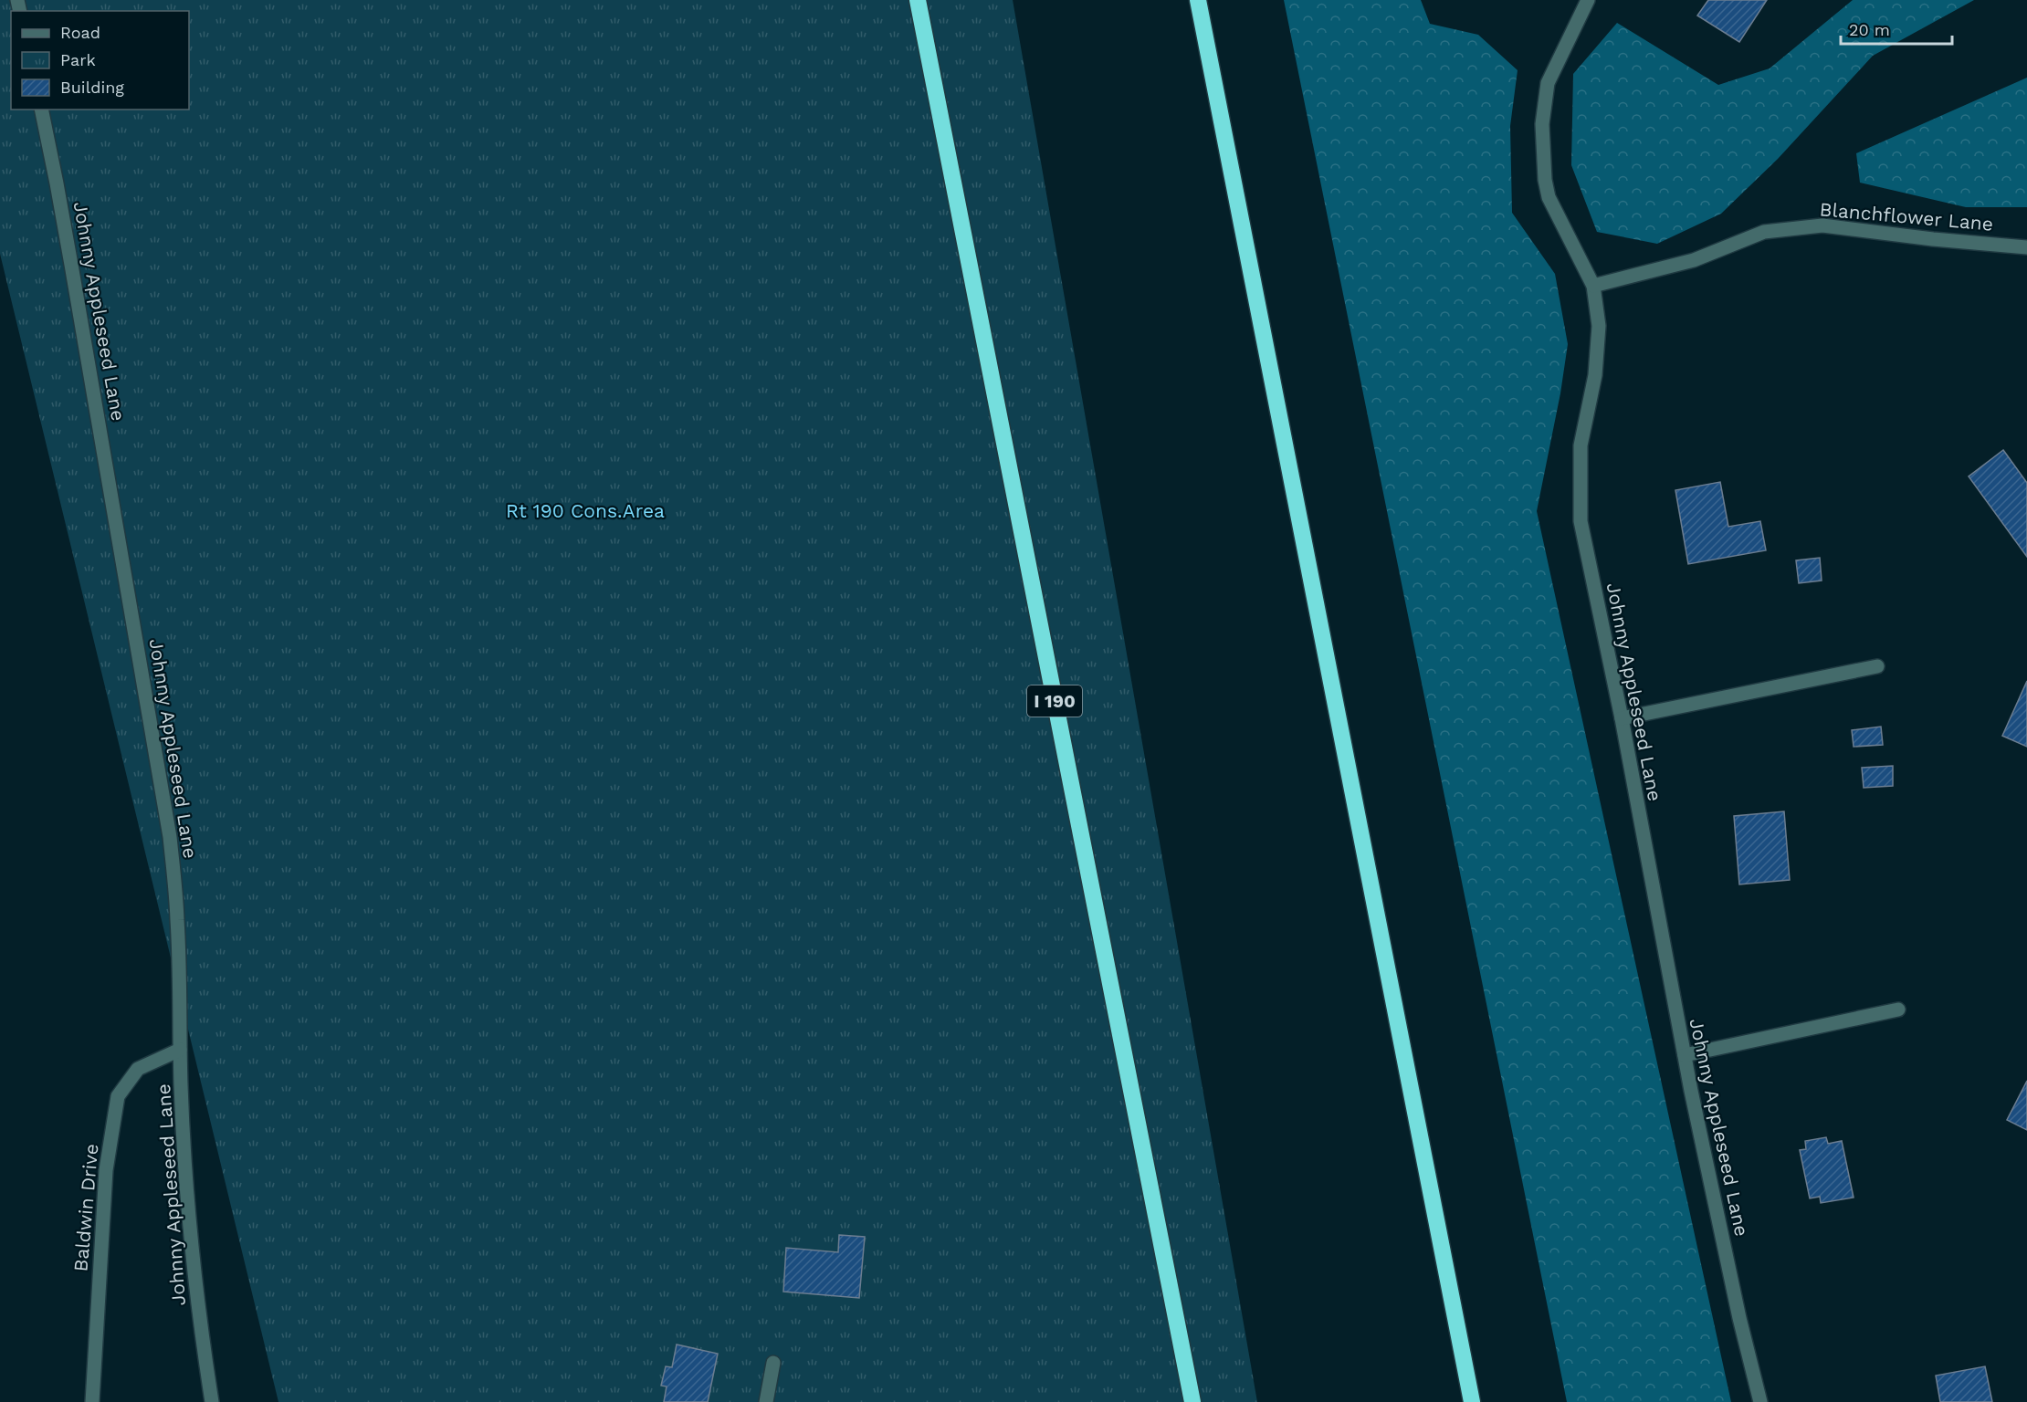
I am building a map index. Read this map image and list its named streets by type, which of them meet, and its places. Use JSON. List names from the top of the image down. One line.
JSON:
{"streets":{"highway":["I 190"],"street":["Blanchflower Lane","Johnny Appleseed Lane","Baldwin Drive"]},"crossings":[["Blanchflower Lane","Johnny Appleseed Lane"],["Johnny Appleseed Lane","Baldwin Drive"]],"parks":["Rt 190 Cons.Area"],"legend":["Road","Park","Building"],"scale_bar":"20 m"}
